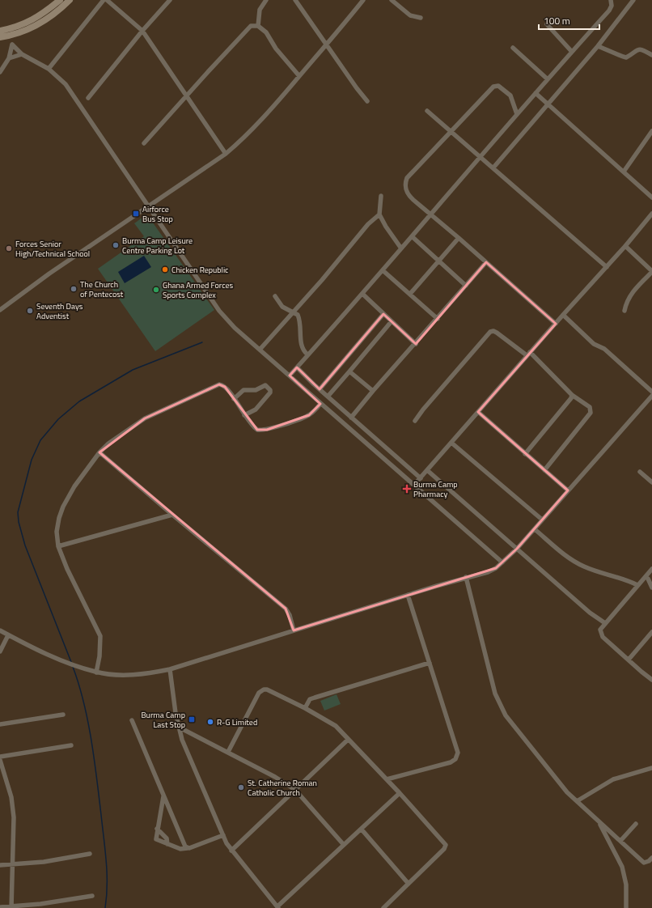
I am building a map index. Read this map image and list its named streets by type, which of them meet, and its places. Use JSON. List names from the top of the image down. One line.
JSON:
{"places":{"transit":["Airforce Bus Stop","Burma Camp Last Stop"],"other":["Burma Camp Leisure Centre Parking Lot","Forces Senior High/Technical School","Chicken Republic","The Church of Pentecost","Ghana Armed Forces Sports Complex","Seventh Days Adventist","R-G Limited","St. Catherine Roman Catholic Church"],"health":["Burma Camp Pharmacy"]},"scale_bar":"100 m"}
